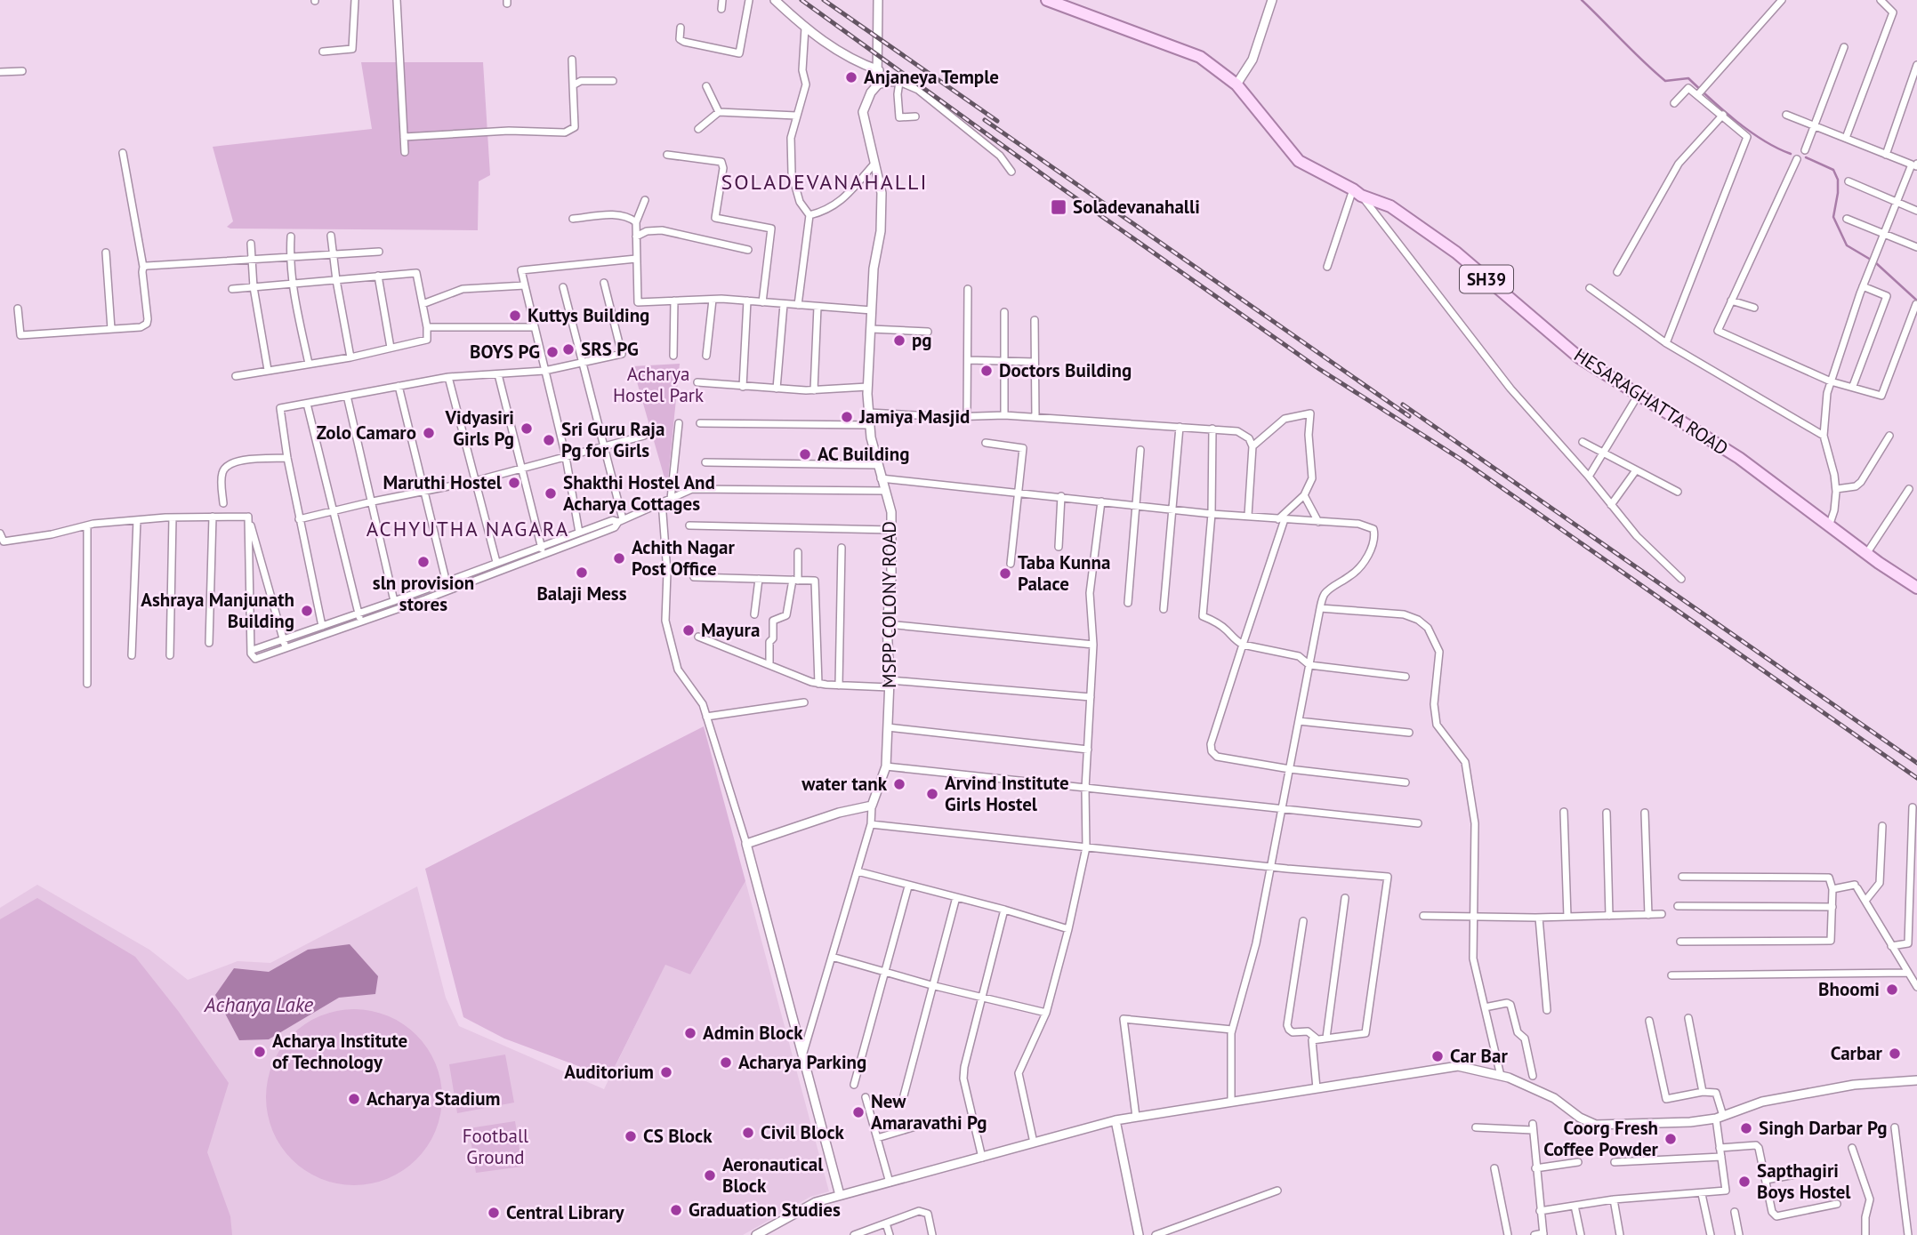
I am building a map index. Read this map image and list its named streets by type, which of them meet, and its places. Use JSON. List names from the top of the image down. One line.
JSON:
{"streets":{"main road":["SH39","HESARAGHATTA ROAD"],"street":["MSPP COLONY ROAD"]},"districts":["SOLADEVANAHALLI","ACHYUTHA NAGARA"],"water":["Acharya Lake"],"parks":["Acharya Hostel Park","Football Ground"],"places":{"other":["Anjaneya Temple","Kuttys Building","pg","SRS PG","BOYS PG","Doctors Building","Jamiya Masjid","Vidyasiri Girls Pg","Zolo Camaro","Sri Guru Raja Pg for Girls","AC Building","Maruthi Hostel","Shakthi Hostel And Acharya Cottages","Achith Nagar Post Office","sln provision stores","Balaji Mess","Taba Kunna Palace","Ashraya Manjunath Building","Mayura","water tank","Arvind Institute Girls Hostel","Bhoomi","Admin Block","Acharya Institute of Technology","Carbar","Car Bar","Acharya Parking","Auditorium","Acharya Stadium","New Amaravathi Pg","Singh Darbar Pg","Civil Block","CS Block","Coorg Fresh Coffee Powder","Aeronautical Block","Sapthagiri Boys Hostel","Graduation Studies","Central Library"],"transit":["Soladevanahalli"]}}
